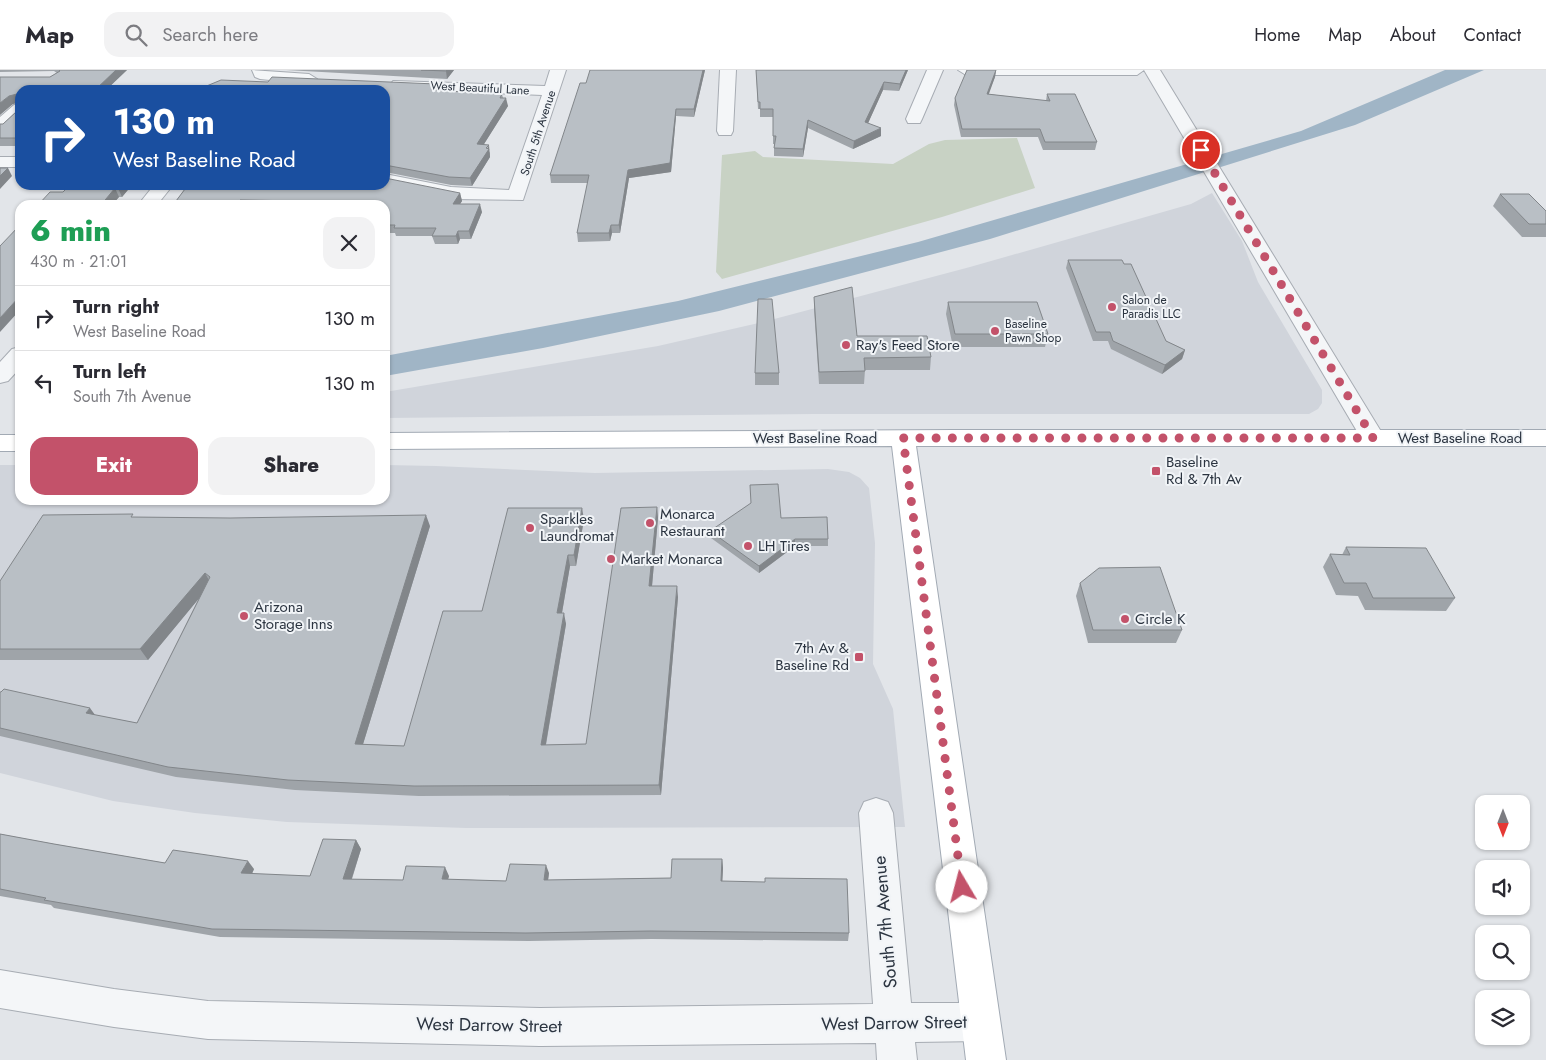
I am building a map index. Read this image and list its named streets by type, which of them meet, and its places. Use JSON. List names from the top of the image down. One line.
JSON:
{"streets":{"main road":["West Baseline Road"],"street":["West Beautiful Lane","South 5th Avenue","South 7th Avenue","West Darrow Street"]},"crossings":[["West Beautiful Lane","South 5th Avenue"],["South 7th Avenue","West Darrow Street"]],"places":{"other":["Salon de Paradis LLC","Baseline Pawn Shop","Ray's Feed Store","Monarca Restaurant","Sparkles Laundromat","LH Tires","Market Monarca","Arizona Storage Inns","Circle K"],"transit":["Baseline Rd & 7th Av","7th Av & Baseline Rd"]},"north":"bottom","page":{"header":"Map","search":"Search here","nav":["Home","Map","About","Contact"],"turn":["130 m","West Baseline Road"],"heading":["6 min","430 m · 21:01"],"list":[{"name":"Turn right","note":"West Baseline Road","value":"130 m"},{"name":"Turn left","note":"South 7th Avenue","value":"130 m"}],"buttons":["Exit","Share"]}}
